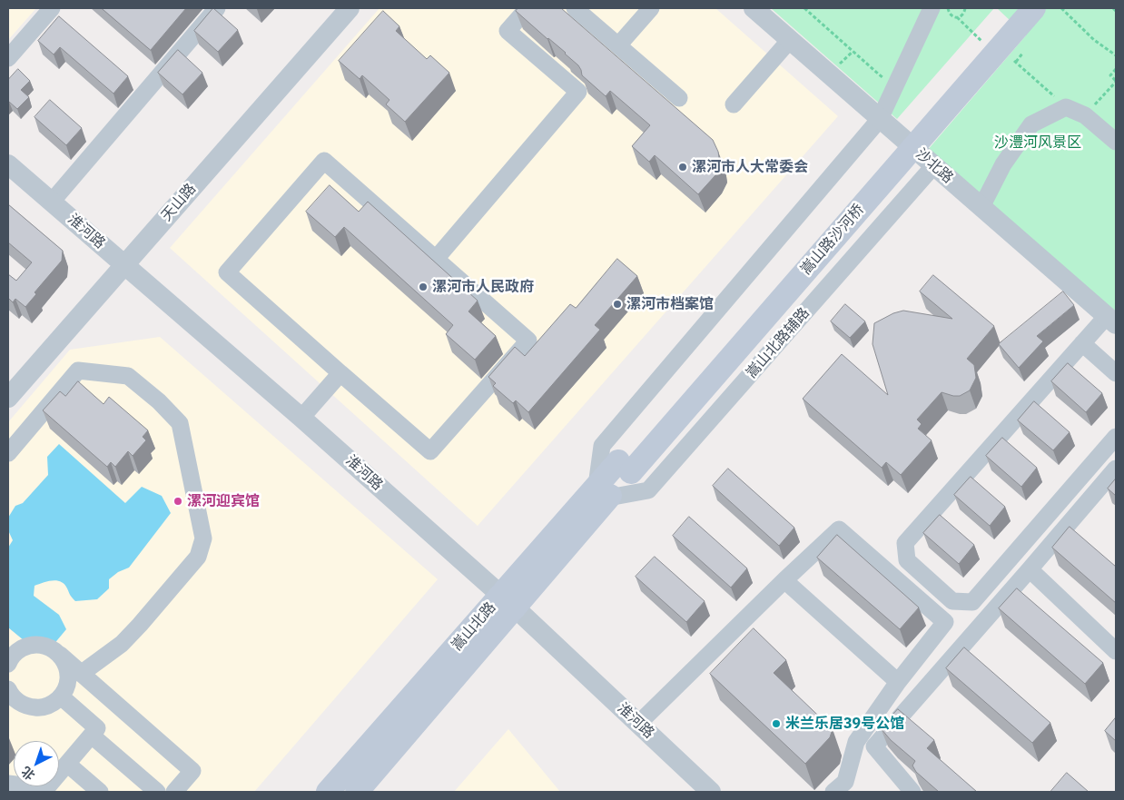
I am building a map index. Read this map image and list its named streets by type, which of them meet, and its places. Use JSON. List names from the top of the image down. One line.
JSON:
{"streets":{"main road":["嵩山路沙河桥","嵩山北路"],"street":["沙北路","天山路","淮河路","嵩山北路辅路"]},"crossings":[["沙北路","嵩山北路辅路"],["天山路","淮河路"],["淮河路","嵩山北路"],["嵩山路沙河桥","嵩山北路"],["嵩山北路辅路","嵩山北路"]],"parks":["沙澧河风景区"],"places":["漯河市人大常委会","漯河市人民政府","漯河市档案馆","漯河迎宾馆","米兰乐居39号公馆"],"north":"bottom left"}
